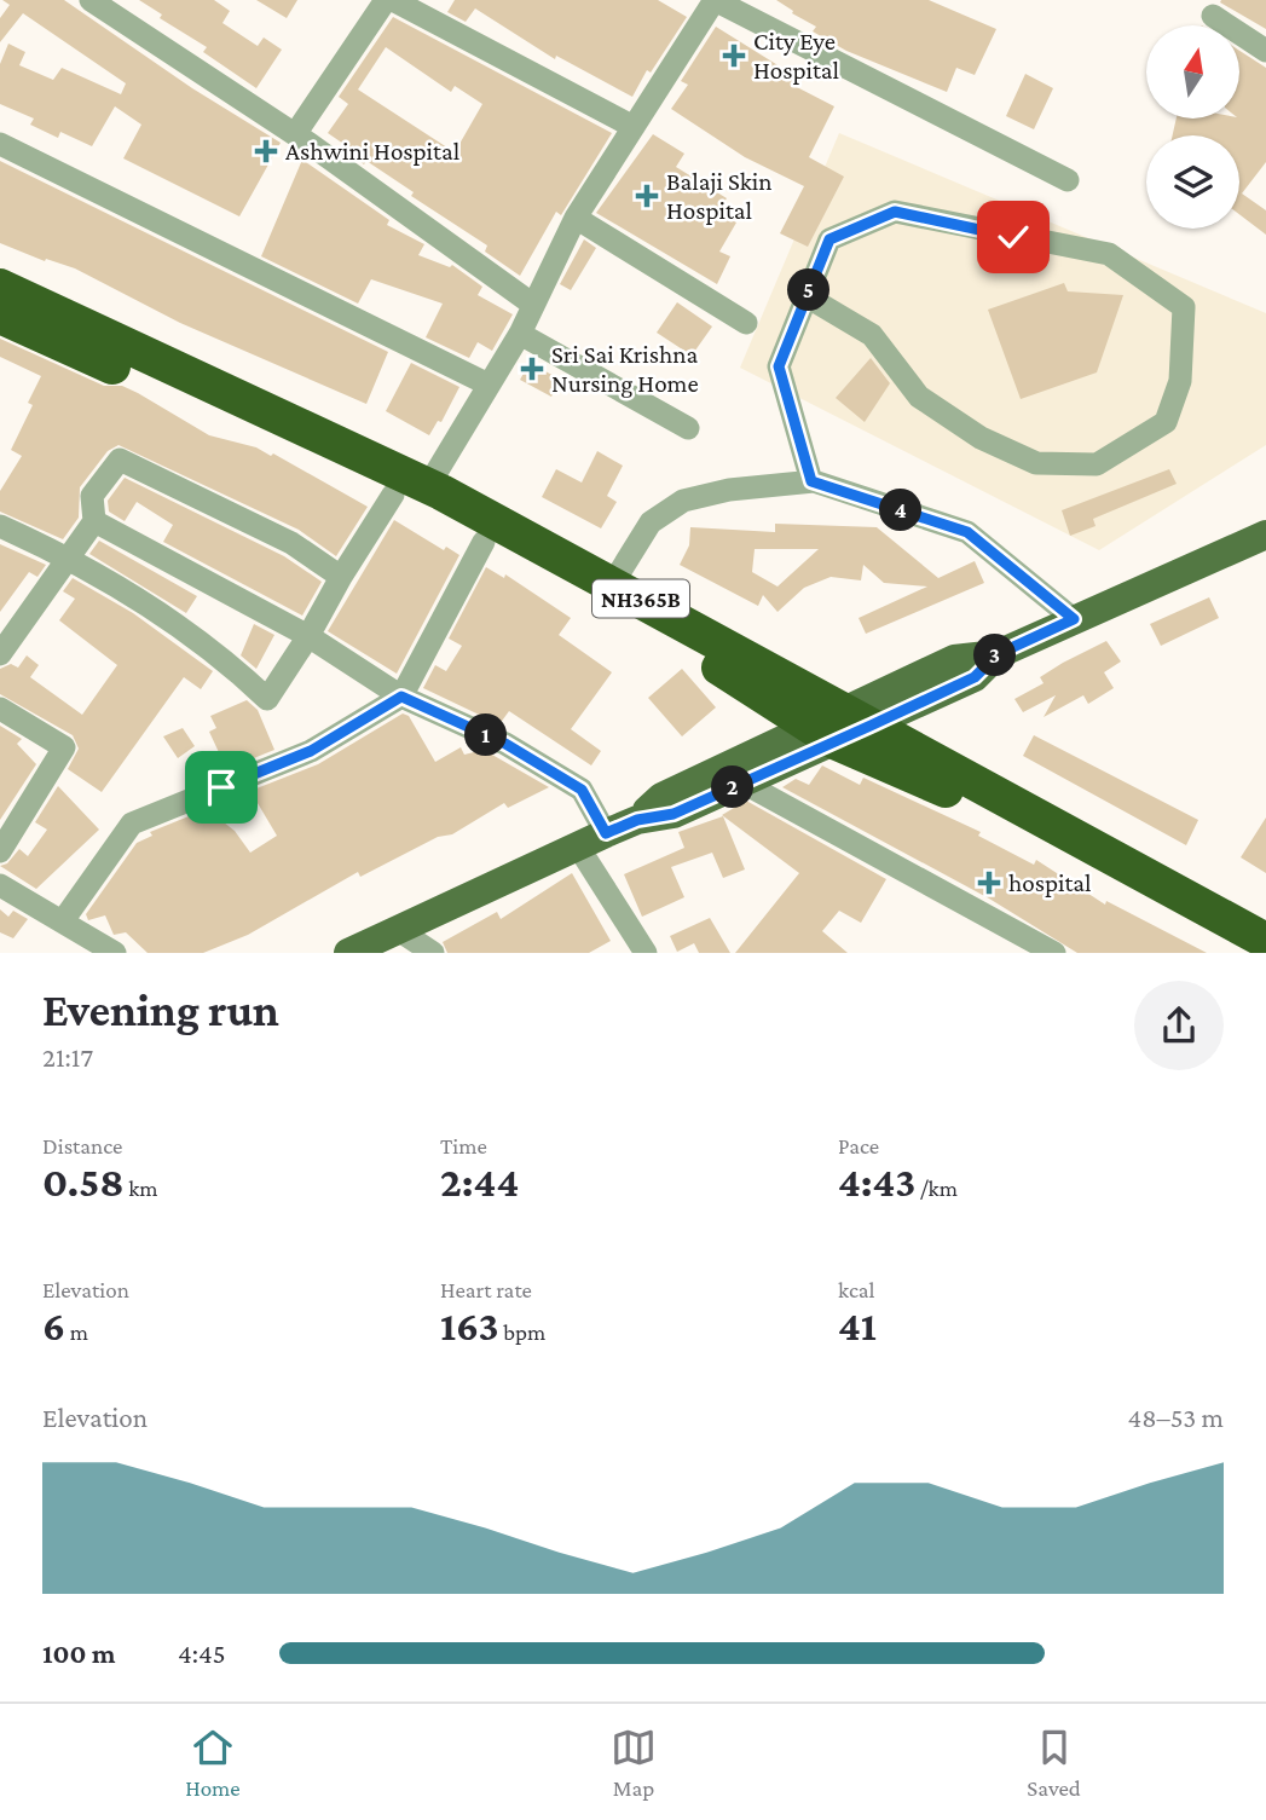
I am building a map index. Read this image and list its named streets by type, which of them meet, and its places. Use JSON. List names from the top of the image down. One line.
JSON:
{"streets":{"highway":["NH365B"]},"places":{"health":["City Eye Hospital","Ashwini Hospital","Balaji Skin Hospital","Sri Sai Krishna Nursing Home","hospital"]},"north":"top","page":{"pins":["5","4","3","1","2"],"heading":["Evening run","21:17"],"stats":[["Distance","0.58 km"],["Time","2:44"],["Pace","4:43 /km"],["Elevation","6 m"],["Heart rate","163 bpm"],["kcal","41"]],"chart":["Elevation","48–53 m"],"list":[{"name":"100 m","note":"4:45"}],"tabs":["Home","Map","Saved"]}}
